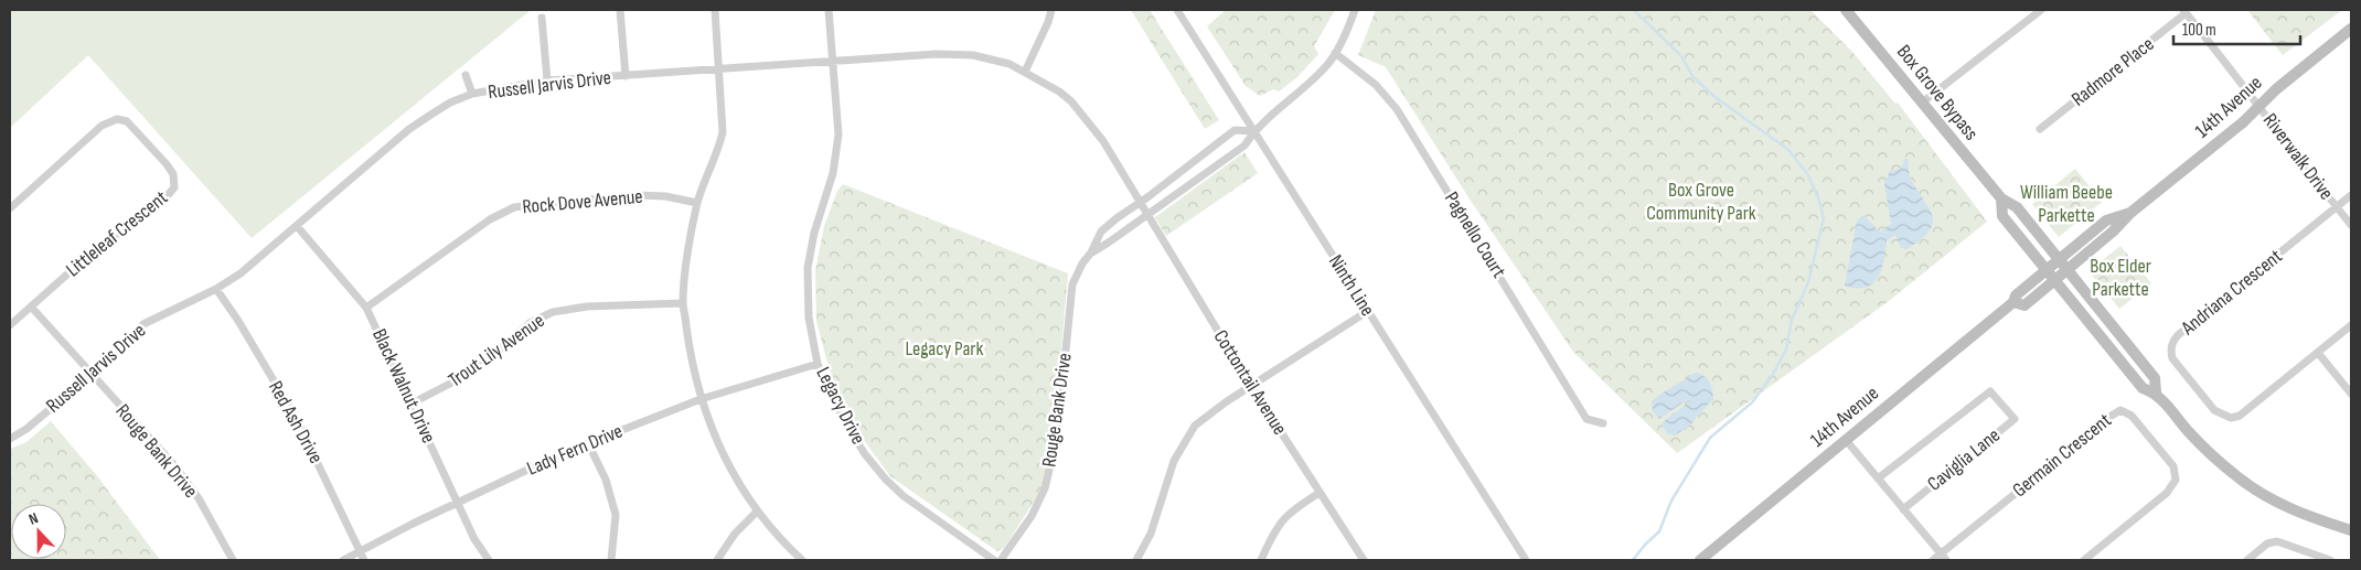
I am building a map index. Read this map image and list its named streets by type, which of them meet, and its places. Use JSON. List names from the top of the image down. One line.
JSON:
{"streets":{"main road":["Box Grove Bypass","14th Avenue"],"street":["Radmore Place","Russell Jarvis Drive","Riverwalk Drive","Rock Dove Avenue","Littleleaf Crescent","Pagnello Court","Ninth Line","Andriana Crescent","Trout Lily Avenue","Cottontail Avenue","Black Walnut Drive","Legacy Drive","Rouge Bank Drive","Red Ash Drive","Lady Fern Drive","Germain Crescent","Caviglia Lane"]},"crossings":[["Radmore Place","Riverwalk Drive"],["Russell Jarvis Drive","Cottontail Avenue"],["Russell Jarvis Drive","Black Walnut Drive"],["Russell Jarvis Drive","Legacy Drive"],["Russell Jarvis Drive","Rouge Bank Drive"],["Russell Jarvis Drive","Red Ash Drive"],["Box Grove Bypass","14th Avenue"],["14th Avenue","Riverwalk Drive"],["Riverwalk Drive","Andriana Crescent"],["Rock Dove Avenue","Black Walnut Drive"],["Littleleaf Crescent","Rouge Bank Drive"],["Pagnello Court","Rouge Bank Drive"],["Ninth Line","Rouge Bank Drive"],["Trout Lily Avenue","Black Walnut Drive"],["Cottontail Avenue","Rouge Bank Drive"],["Black Walnut Drive","Lady Fern Drive"],["Legacy Drive","Lady Fern Drive"],["Red Ash Drive","Lady Fern Drive"]],"parks":["Box Grove Community Park","William Beebe Parkette","Box Elder Parkette","Legacy Park"],"scale_bar":"100 m","north":"top"}
